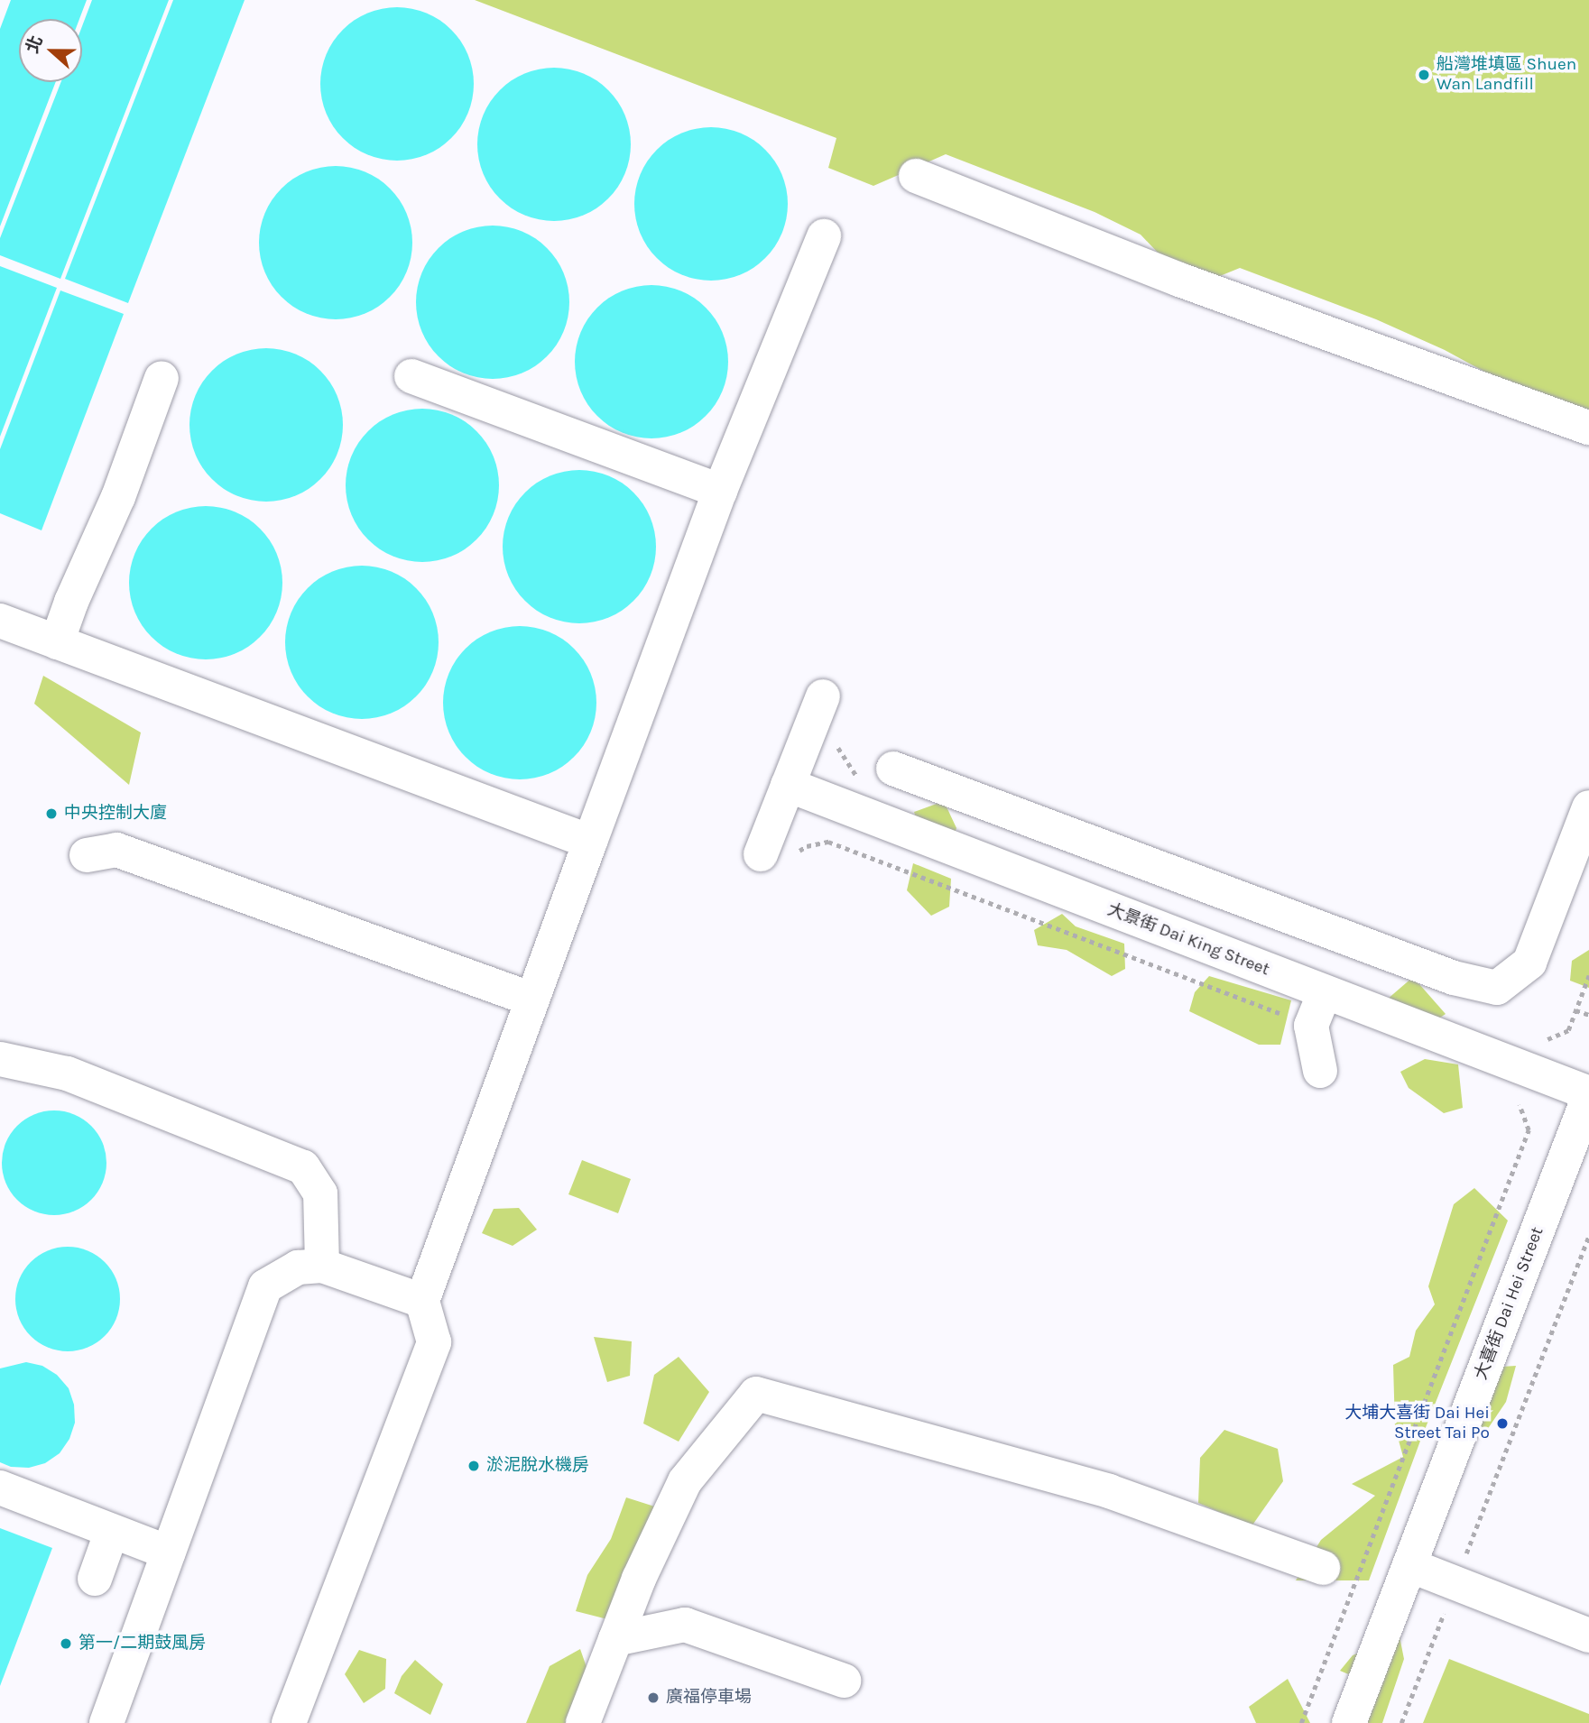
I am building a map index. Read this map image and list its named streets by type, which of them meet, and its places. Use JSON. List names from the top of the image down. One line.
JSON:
{"streets":{"street":["大景街 Dai King Street","大喜街 Dai Hei Street"]},"crossings":[["大景街 Dai King Street","大喜街 Dai Hei Street"]],"places":["船灣堆填區 Shuen Wan Landfill","中央控制大廈","大埔大喜街 Dai Hei Street Tai Po","淤泥脫水機房","第一/二期鼓風房","廣福停車場"],"north":"left"}
